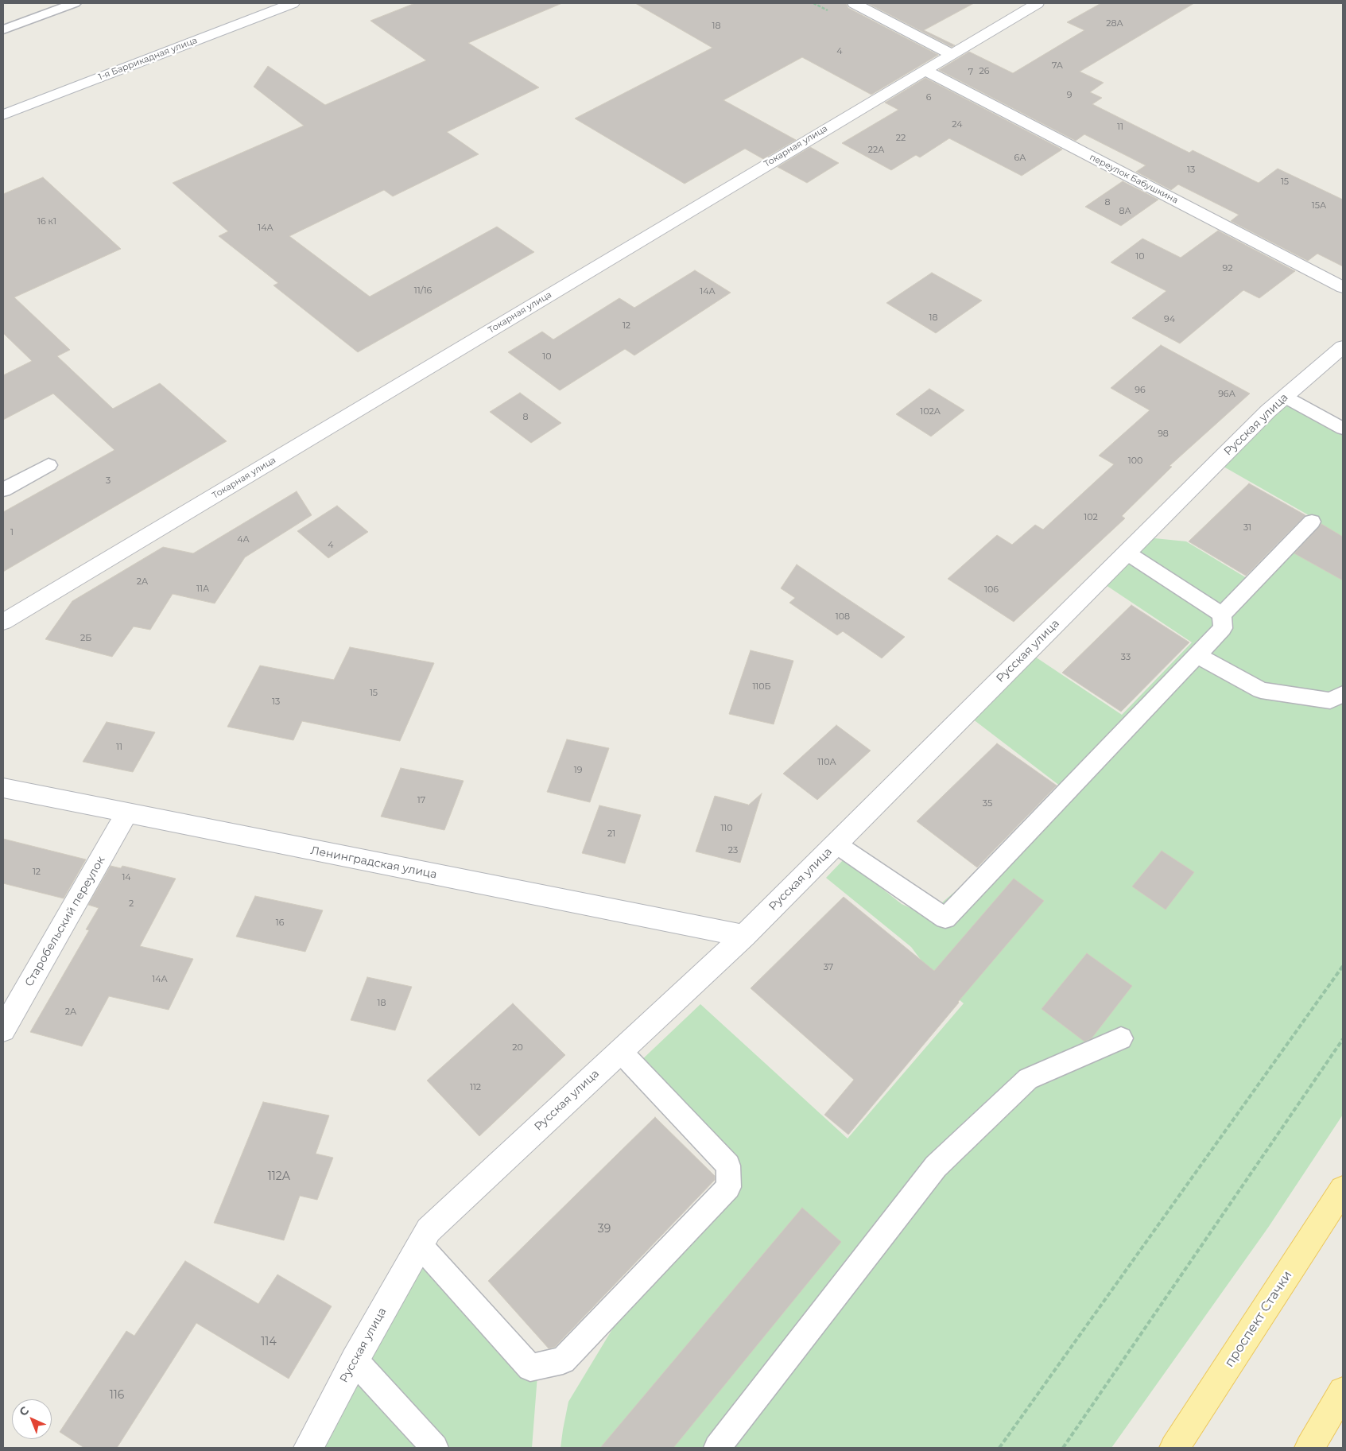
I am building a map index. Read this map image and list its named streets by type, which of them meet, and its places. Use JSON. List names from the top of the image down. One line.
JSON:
{"streets":{"main road":["проспект Стачки"],"street":["1-я Баррикадная улица","Токарная улица","переулок Бабушкина","Русская улица","Ленинградская улица","Старобельский переулок"]},"crossings":[["Токарная улица","переулок Бабушкина"],["Русская улица","Ленинградская улица"],["Ленинградская улица","Старобельский переулок"]],"house_numbers":["28А","18","4","7А","26","7","9","6","24","11","22","22А","6А","13","15","8","15А","8А","16 к1","14А","10","92","11/16","14А","18","94","12","10","96","96А","102А","8","98","100","3","102","31","1","4А","4","2А","11А","106","108","2Б","33","110Б","15","13","11","110А","19","17","35","110","21","23","12","14","2","16","37","14А","18","2А","20","112","112А","39","114","116"],"north":"top left"}
